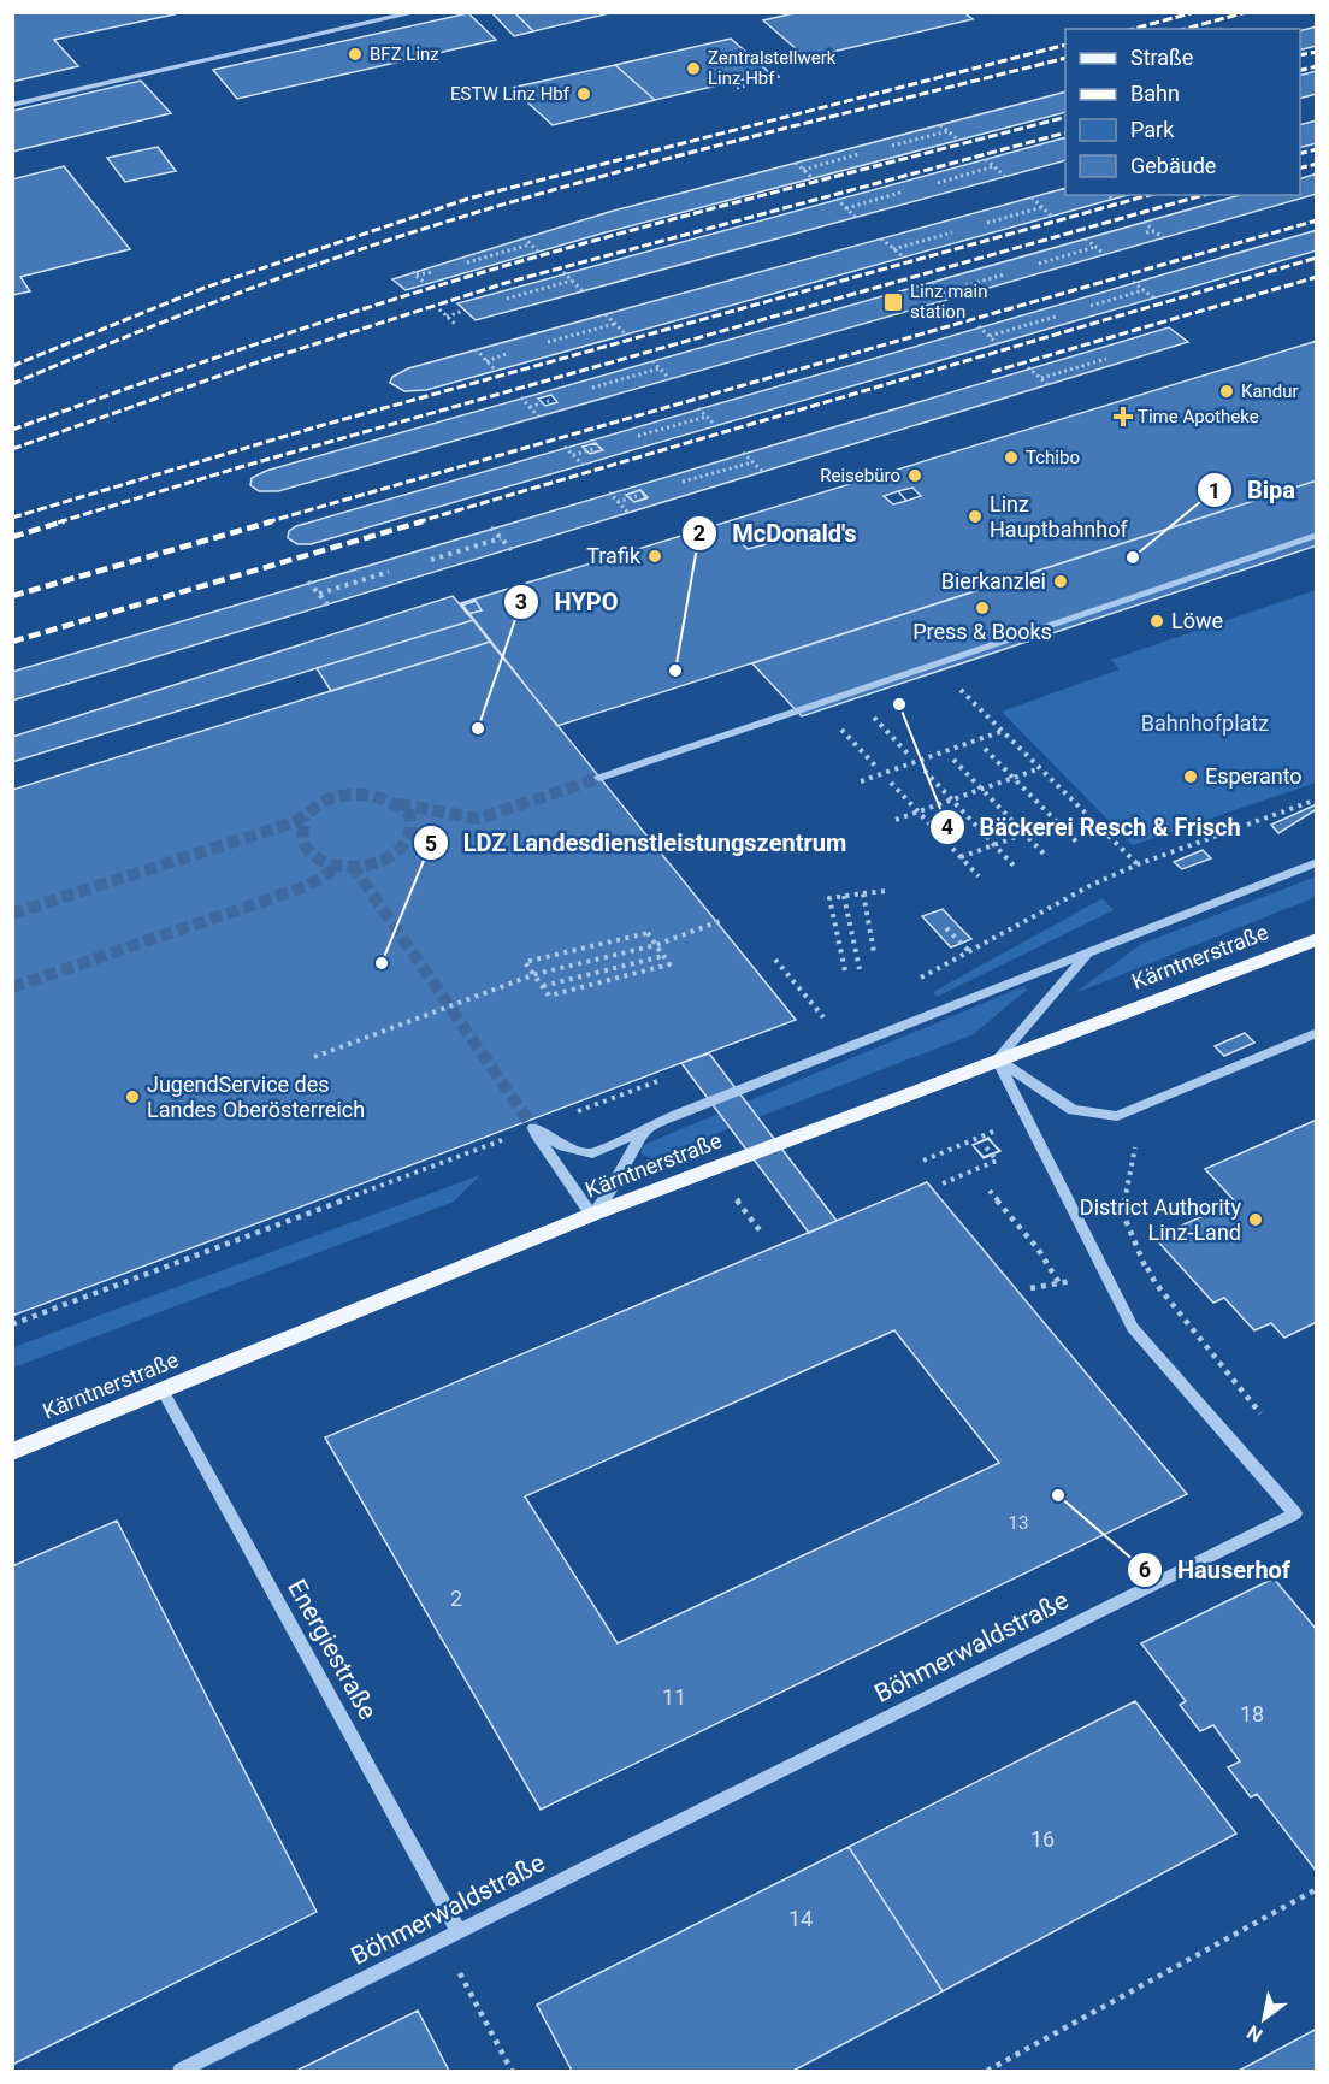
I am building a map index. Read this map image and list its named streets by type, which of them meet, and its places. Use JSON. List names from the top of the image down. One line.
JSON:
{"streets":{"main road":["Kärntnerstraße"],"street":["Böhmerwaldstraße","Energiestraße"]},"crossings":[["Kärntnerstraße","Böhmerwaldstraße"],["Kärntnerstraße","Energiestraße"],["Böhmerwaldstraße","Energiestraße"]],"parks":["Bahnhofplatz"],"places":{"other":["BFZ Linz","Zentralstellwerk Linz Hbf","ESTW Linz Hbf","Kandur","Tchibo","Reisebüro","Linz Hauptbahnhof","Trafik","Bipa","Bierkanzlei","Press & Books","Löwe","McDonald's","Bäckerei Resch & Frisch","HYPO","Esperanto","LDZ Landesdienstleistungszentrum","JugendService des Landes Oberösterreich","District Authority Linz-Land","Hauserhof"],"transit":["Linz main station"],"health":["Time Apotheke"]},"house_numbers":["13","2","11","18","16","14"],"legend":["Straße","Bahn","Park","Gebäude"],"north":"bottom left"}
